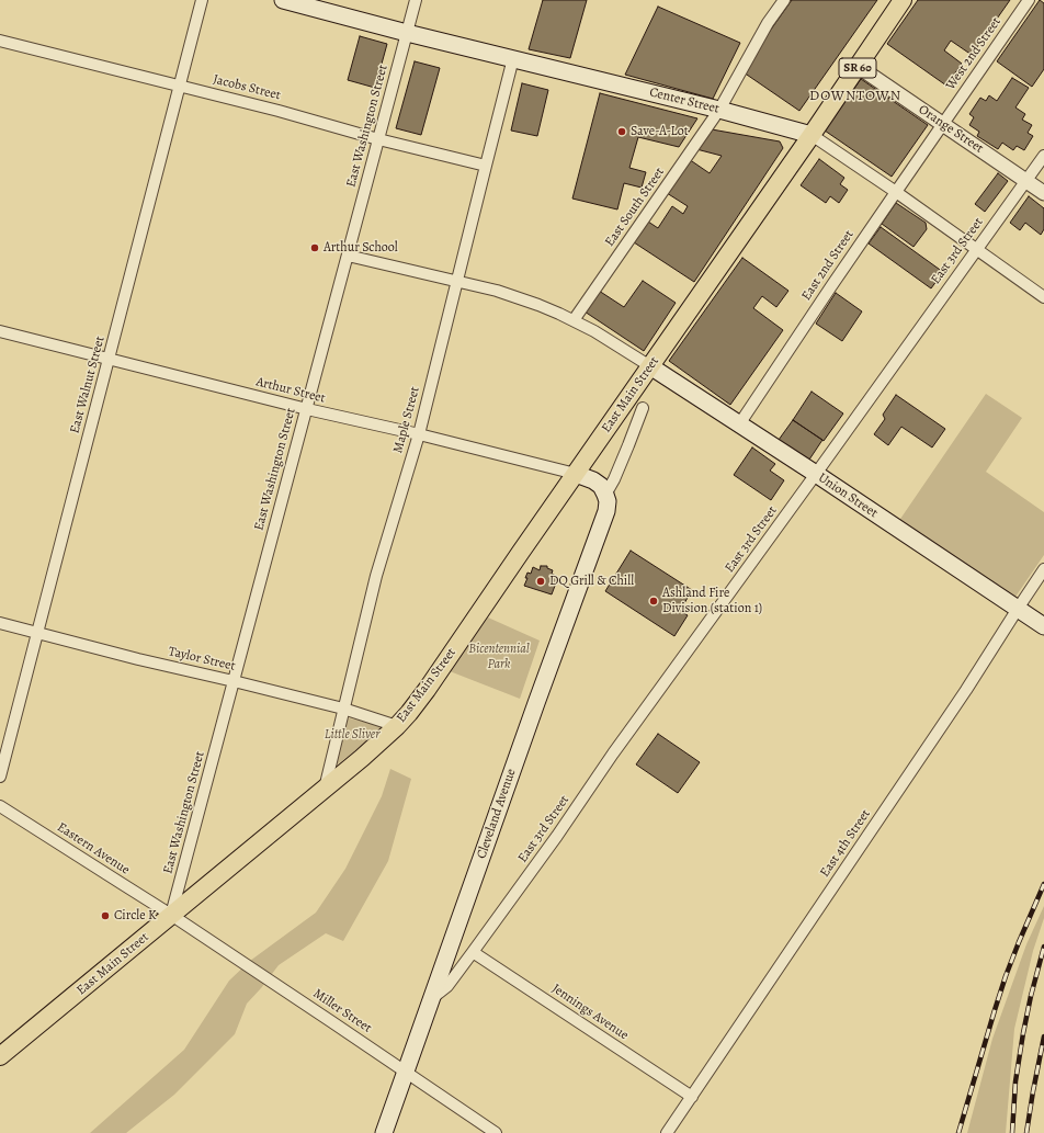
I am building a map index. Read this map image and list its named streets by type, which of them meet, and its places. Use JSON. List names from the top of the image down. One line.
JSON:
{"streets":{"main road":["SR 60","Center Street","East Main Street","Union Street","Cleveland Avenue"],"street":["West 2nd Street","Jacobs Street","East Washington Street","Orange Street","East South Street","East 3rd Street","East 2nd Street","East Walnut Street","Arthur Street","Maple Street","Taylor Street","East 4th Street","Eastern Avenue","Miller Street","Jennings Avenue"]},"crossings":[["West 2nd Street","Orange Street"],["West 2nd Street","East 2nd Street"],["SR 60","Center Street"],["SR 60","Orange Street"],["SR 60","East Main Street"],["Jacobs Street","East Washington Street"],["Jacobs Street","East Walnut Street"],["Jacobs Street","Maple Street"],["Center Street","East Washington Street"],["Center Street","East South Street"],["Center Street","East 3rd Street"],["Center Street","East 2nd Street"],["Center Street","East Main Street"],["Center Street","Maple Street"],["East Washington Street","Arthur Street"],["East Washington Street","East Main Street"],["East Washington Street","Taylor Street"],["East Washington Street","Eastern Avenue"],["East Washington Street","Miller Street"],["Orange Street","East 3rd Street"],["Orange Street","East 2nd Street"],["East 3rd Street","Union Street"],["East 3rd Street","Cleveland Avenue"],["East 3rd Street","Jennings Avenue"],["East 2nd Street","Union Street"],["East Walnut Street","Arthur Street"],["East Walnut Street","Taylor Street"],["Arthur Street","East Main Street"],["Arthur Street","Maple Street"],["East Main Street","Maple Street"],["East Main Street","Union Street"],["East Main Street","Taylor Street"],["East Main Street","Eastern Avenue"],["East Main Street","Miller Street"],["Maple Street","Taylor Street"],["Union Street","East 4th Street"],["Cleveland Avenue","Miller Street"],["East 4th Street","Jennings Avenue"],["Eastern Avenue","Miller Street"]],"districts":["DOWNTOWN"],"parks":["Bicentennial Park","Little Sliver"],"places":["Save-A-Lot","Arthur School","DQ Grill & Chill","Ashland Fire Division (station 1)","Circle K"]}
